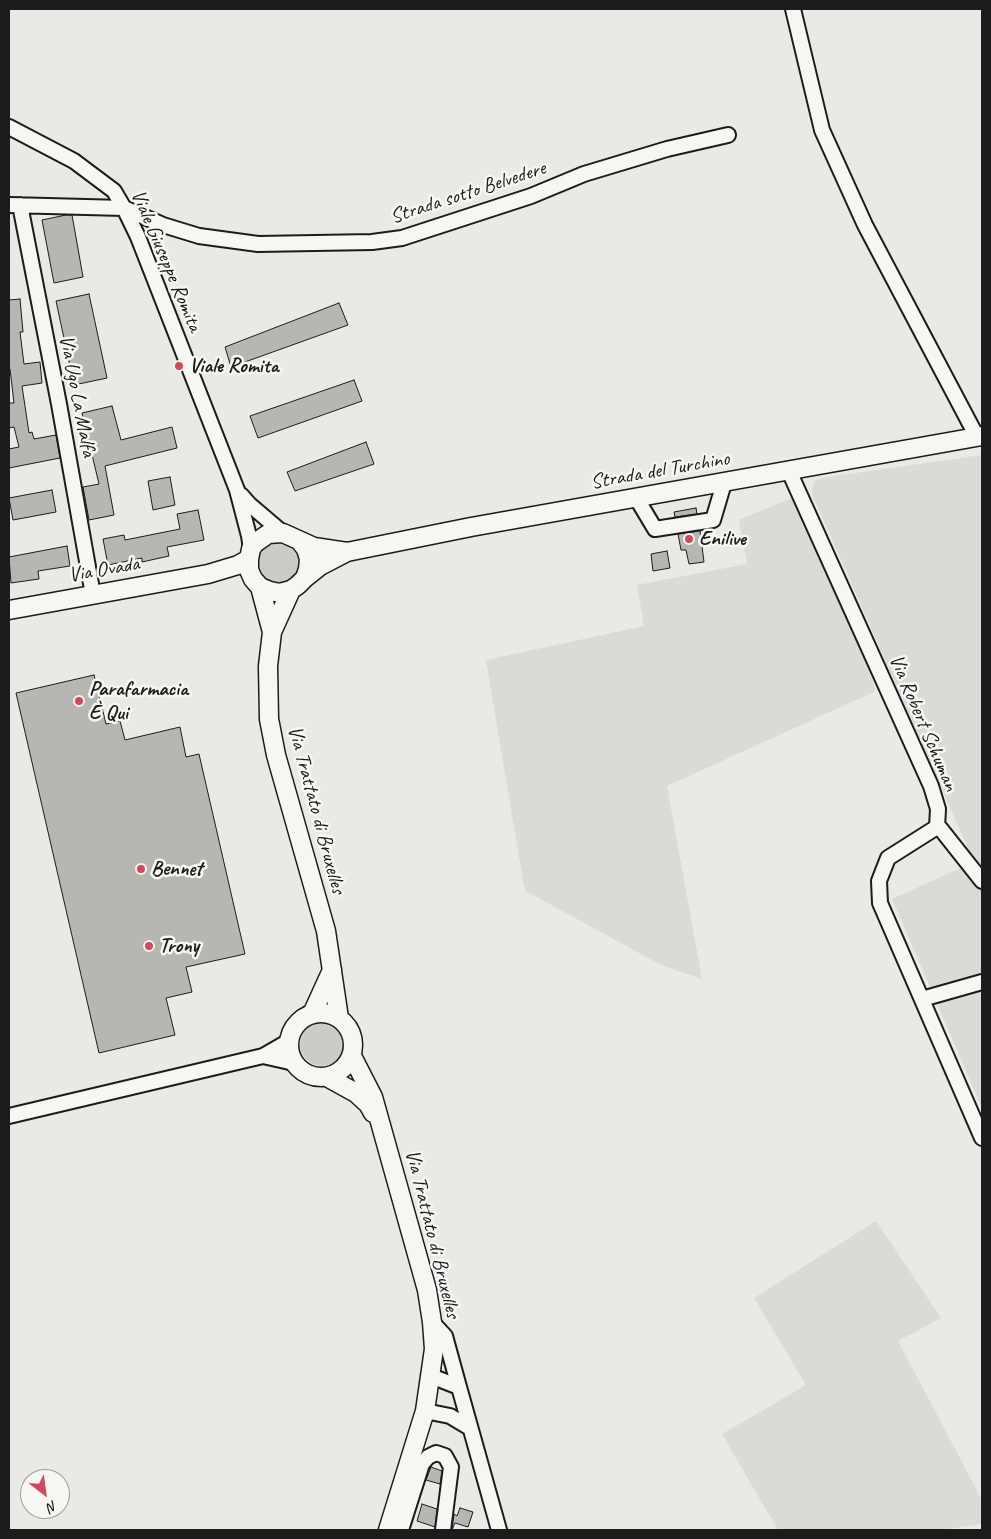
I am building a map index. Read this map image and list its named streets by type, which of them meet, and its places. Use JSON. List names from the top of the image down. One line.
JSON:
{"streets":{"main road":["Strada del Turchino","Via Ovada","Via Trattato di Bruxelles"],"street":["Strada sotto Belvedere","Viale Giuseppe Romita","Via Ugo La Malfa","Via Robert Schuman"]},"crossings":[["Strada sotto Belvedere","Viale Giuseppe Romita"],["Strada sotto Belvedere","Via Ugo La Malfa"],["Viale Giuseppe Romita","Strada del Turchino"],["Viale Giuseppe Romita","Via Ovada"],["Viale Giuseppe Romita","Via Trattato di Bruxelles"],["Via Ugo La Malfa","Via Ovada"],["Strada del Turchino","Via Ovada"],["Strada del Turchino","Via Robert Schuman"],["Strada del Turchino","Via Trattato di Bruxelles"],["Via Ovada","Via Trattato di Bruxelles"]],"places":["Viale Romita","Enilive","Parafarmacia È Qui","Bennet","Trony"],"north":"bottom right"}
